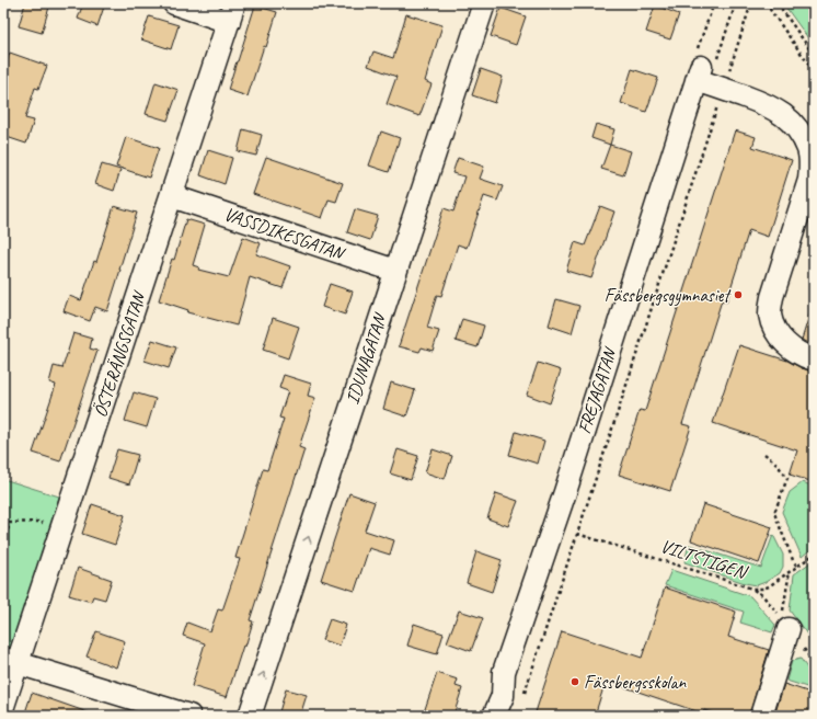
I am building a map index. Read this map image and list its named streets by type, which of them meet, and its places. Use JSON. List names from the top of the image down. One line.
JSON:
{"streets":{"street":["VASSDIKESGATAN","ÖSTERÄNGSGATAN","IDUNAGATAN","FREJAGATAN"],"path":["VILTSTIGEN"]},"crossings":[["VASSDIKESGATAN","ÖSTERÄNGSGATAN"],["VASSDIKESGATAN","IDUNAGATAN"]],"one_way":["IDUNAGATAN"],"places":["Fässbergsgymnasiet","Fässbergsskolan"]}
